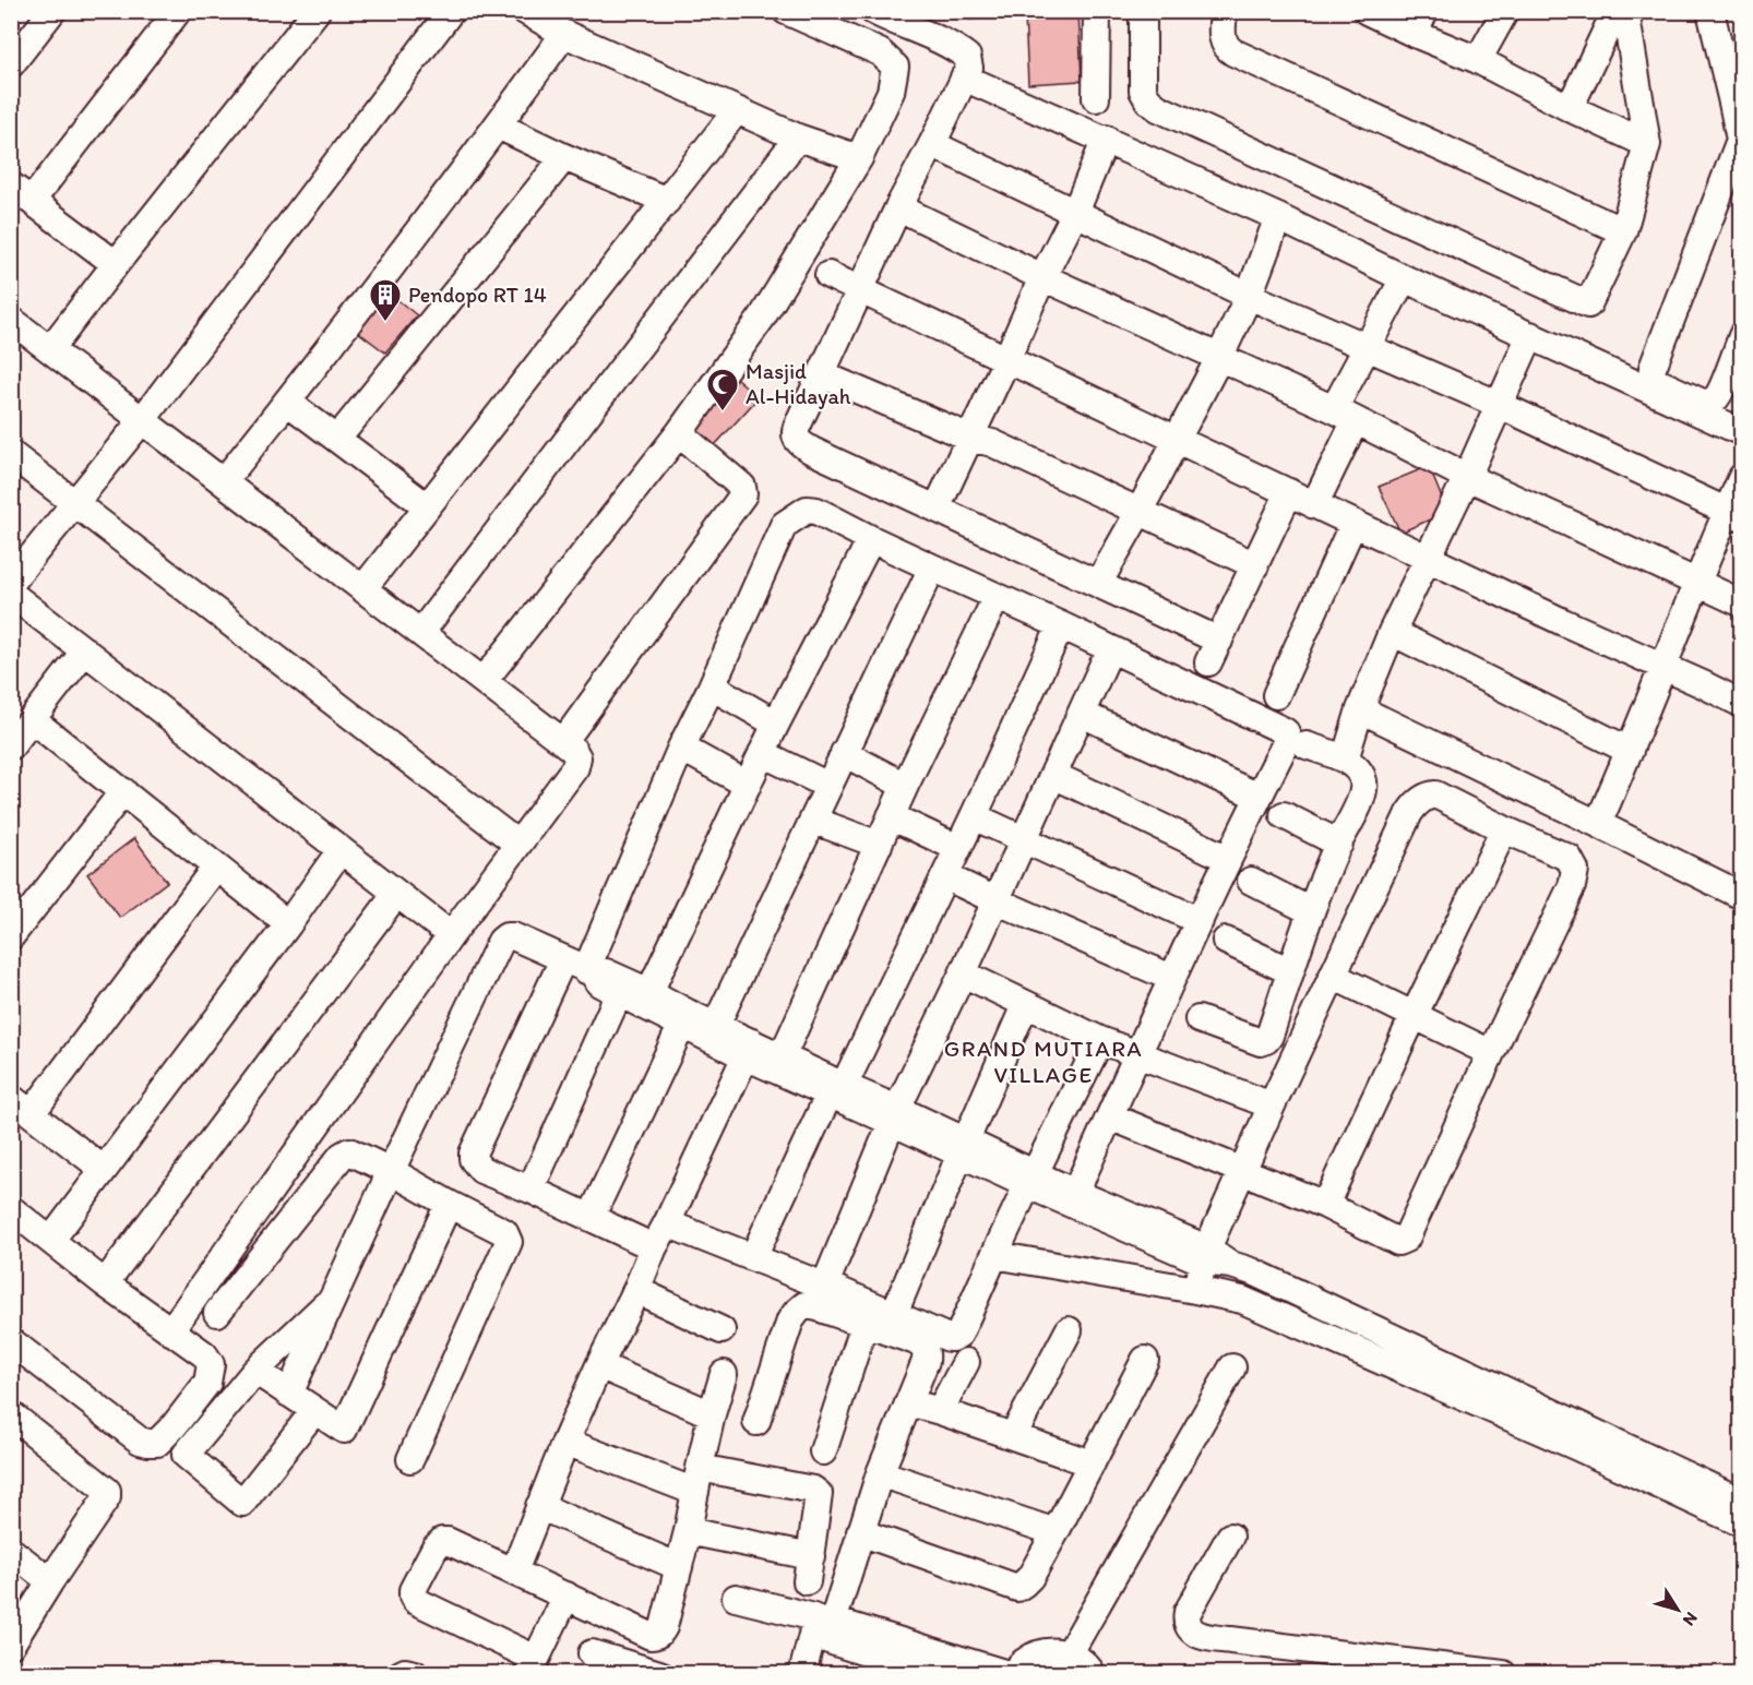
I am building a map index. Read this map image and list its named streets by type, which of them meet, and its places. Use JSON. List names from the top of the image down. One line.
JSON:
{"districts":["GRAND MUTIARA VILLAGE"],"places":{"building":["Pendopo RT 14"],"mosque":["Masjid Al-Hidayah"]},"north":"bottom right"}
